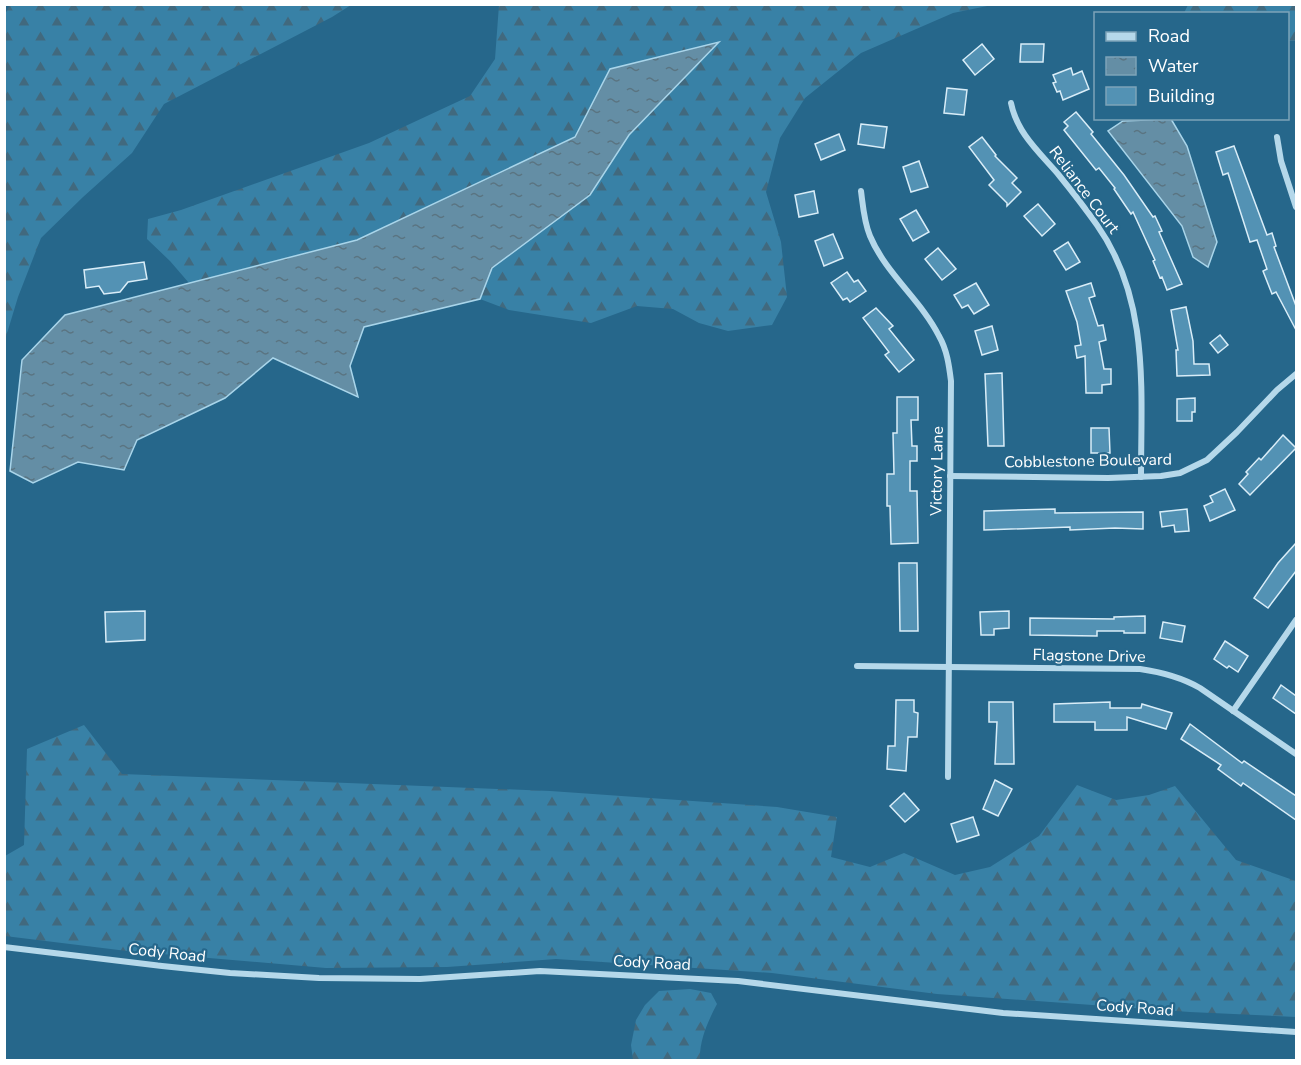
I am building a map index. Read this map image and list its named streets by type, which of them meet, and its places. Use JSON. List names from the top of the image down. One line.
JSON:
{"streets":{"street":["Reliance Court","Cobblestone Boulevard","Victory Lane","Flagstone Drive","Cody Road"]},"crossings":[["Reliance Court","Cobblestone Boulevard"],["Cobblestone Boulevard","Victory Lane"],["Victory Lane","Flagstone Drive"]],"legend":["Road","Water","Building"]}
